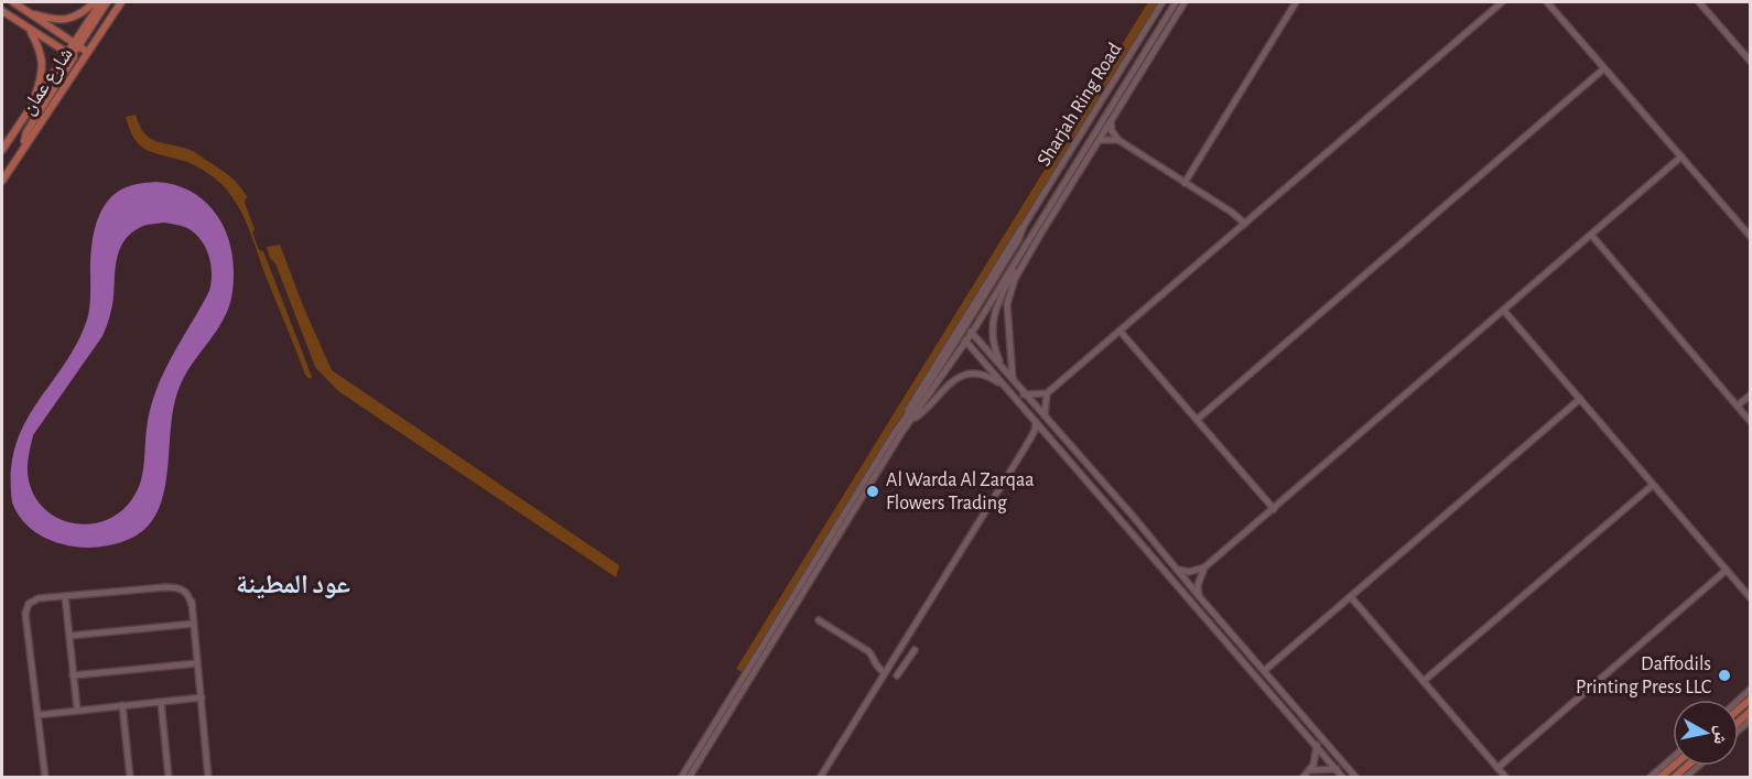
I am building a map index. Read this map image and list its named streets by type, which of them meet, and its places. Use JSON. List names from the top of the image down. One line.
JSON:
{"streets":{"main road":["شارع عمان"],"street":["Sharjah Ring Road"]},"districts":["عود المطينة"],"places":["Al Warda Al Zarqaa Flowers Trading","Daffodils Printing Press LLC"],"north":"right"}
